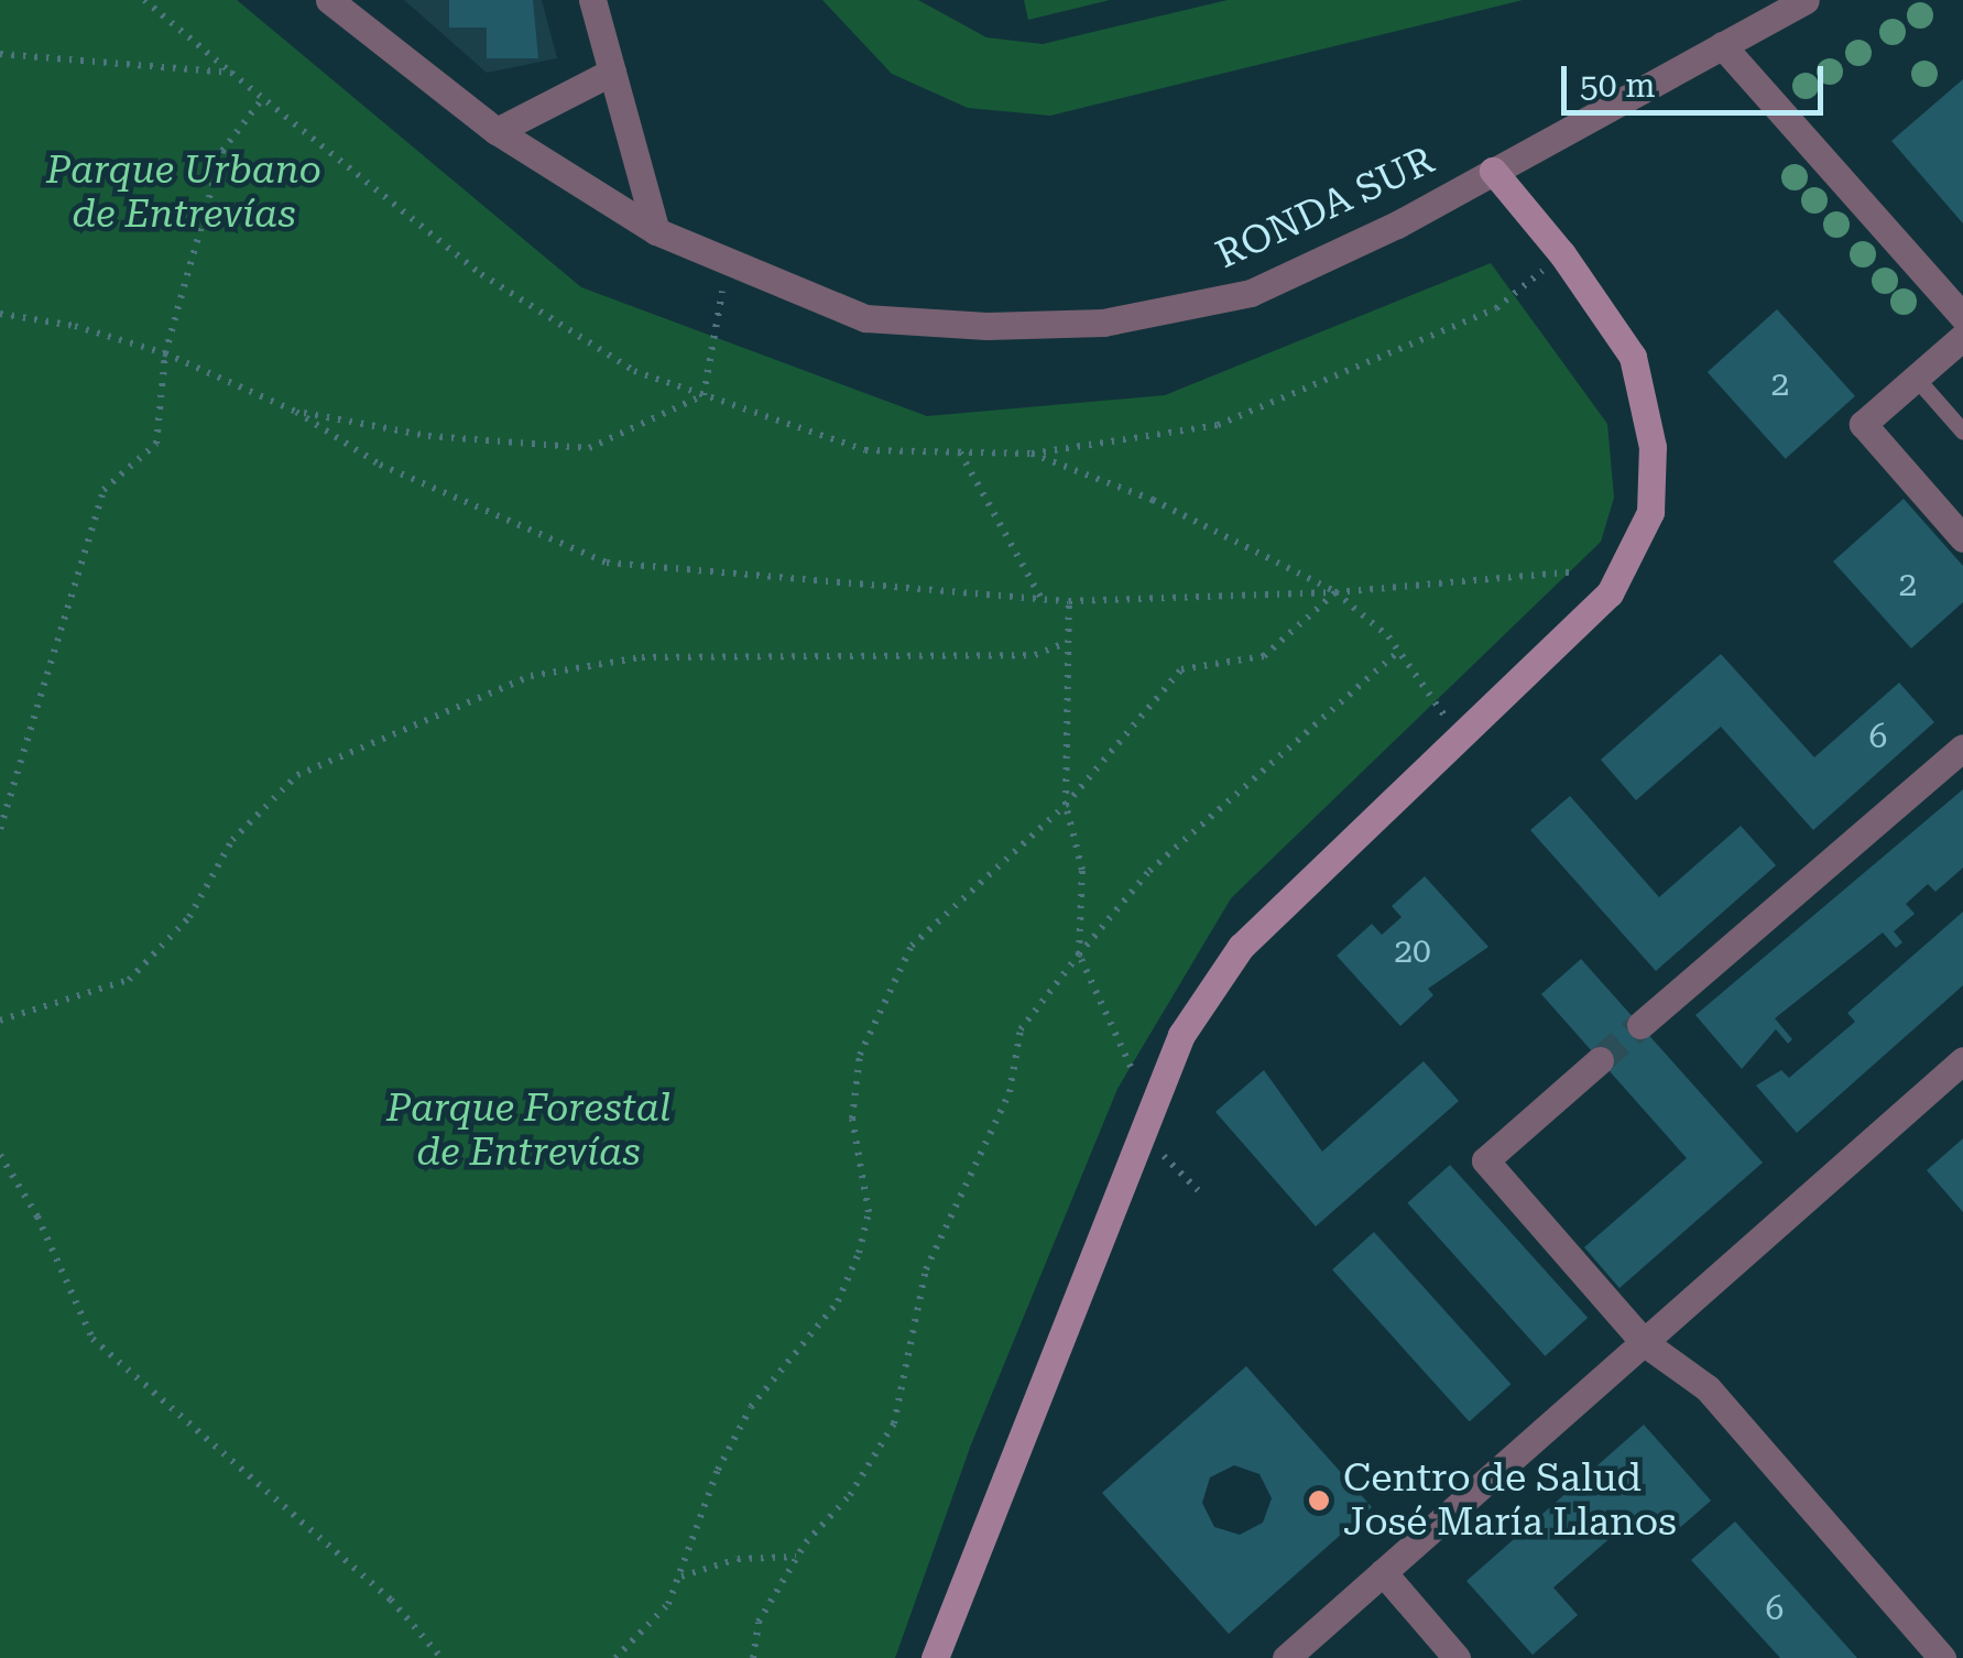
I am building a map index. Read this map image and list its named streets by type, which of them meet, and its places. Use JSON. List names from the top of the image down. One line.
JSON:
{"streets":{"street":["RONDA SUR"]},"parks":["Parque Urbano de Entrevías","Parque Forestal de Entrevías"],"places":["Centro de Salud José María Llanos"],"house_numbers":["2","2","6","20","6"],"scale_bar":"50 m"}
